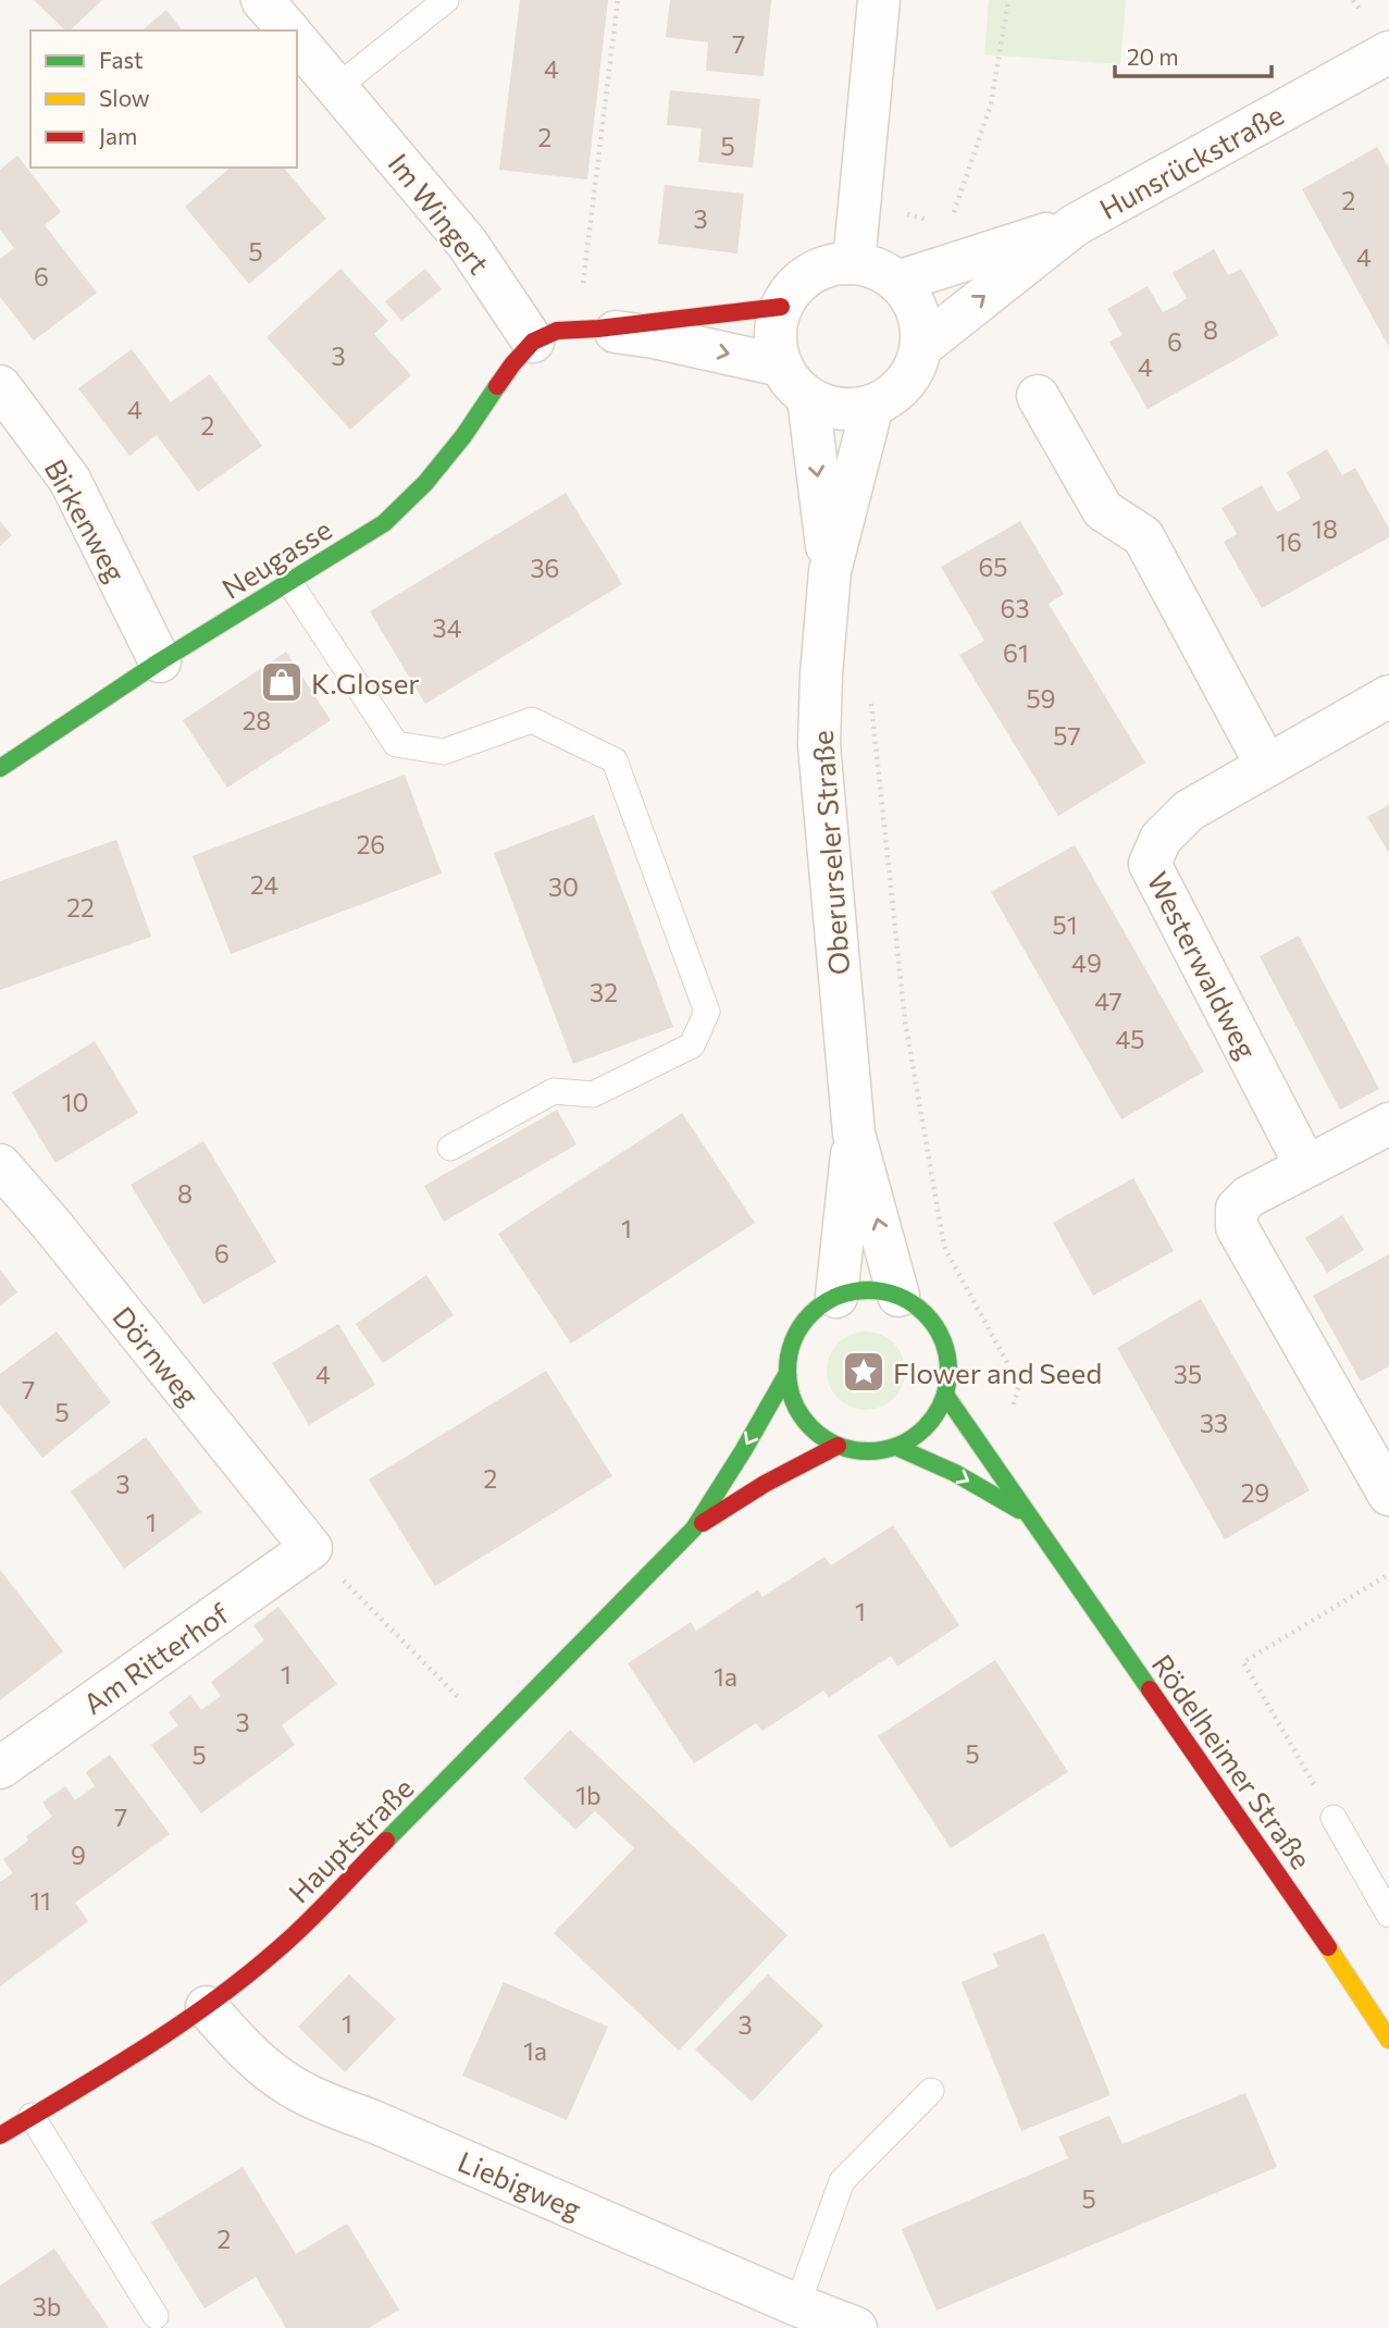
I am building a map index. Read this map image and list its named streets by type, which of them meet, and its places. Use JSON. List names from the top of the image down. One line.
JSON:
{"streets":{"street":["Hunsrückstraße","Im Wingert","Birkenweg","Neugasse","Oberurseler Straße","Westerwaldweg","Dörnweg","Am Ritterhof","Rödelheimer Straße","Hauptstraße","Liebigweg"]},"crossings":[["Hunsrückstraße","Oberurseler Straße"],["Im Wingert","Neugasse"],["Birkenweg","Neugasse"],["Oberurseler Straße","Rödelheimer Straße"],["Oberurseler Straße","Hauptstraße"],["Dörnweg","Am Ritterhof"],["Rödelheimer Straße","Hauptstraße"],["Hauptstraße","Liebigweg"]],"places":{"shop":["K.Gloser"],"place":["Flower and Seed"]},"house_numbers":["7","4","2","5","2","3","5","4","6","8","6","3","4","4","2","18","16","65","36","63","34","61","59","28","57","26","24","30","22","51","49","32","47","45","10","8","1","6","4","35","7","5","33","2","3","29","1","1","1","1a","3","5","5","1b","7","9","11","1","3","1a","5","2","3b"],"legend":["Fast","Slow","Jam"],"scale_bar":"20 m"}
